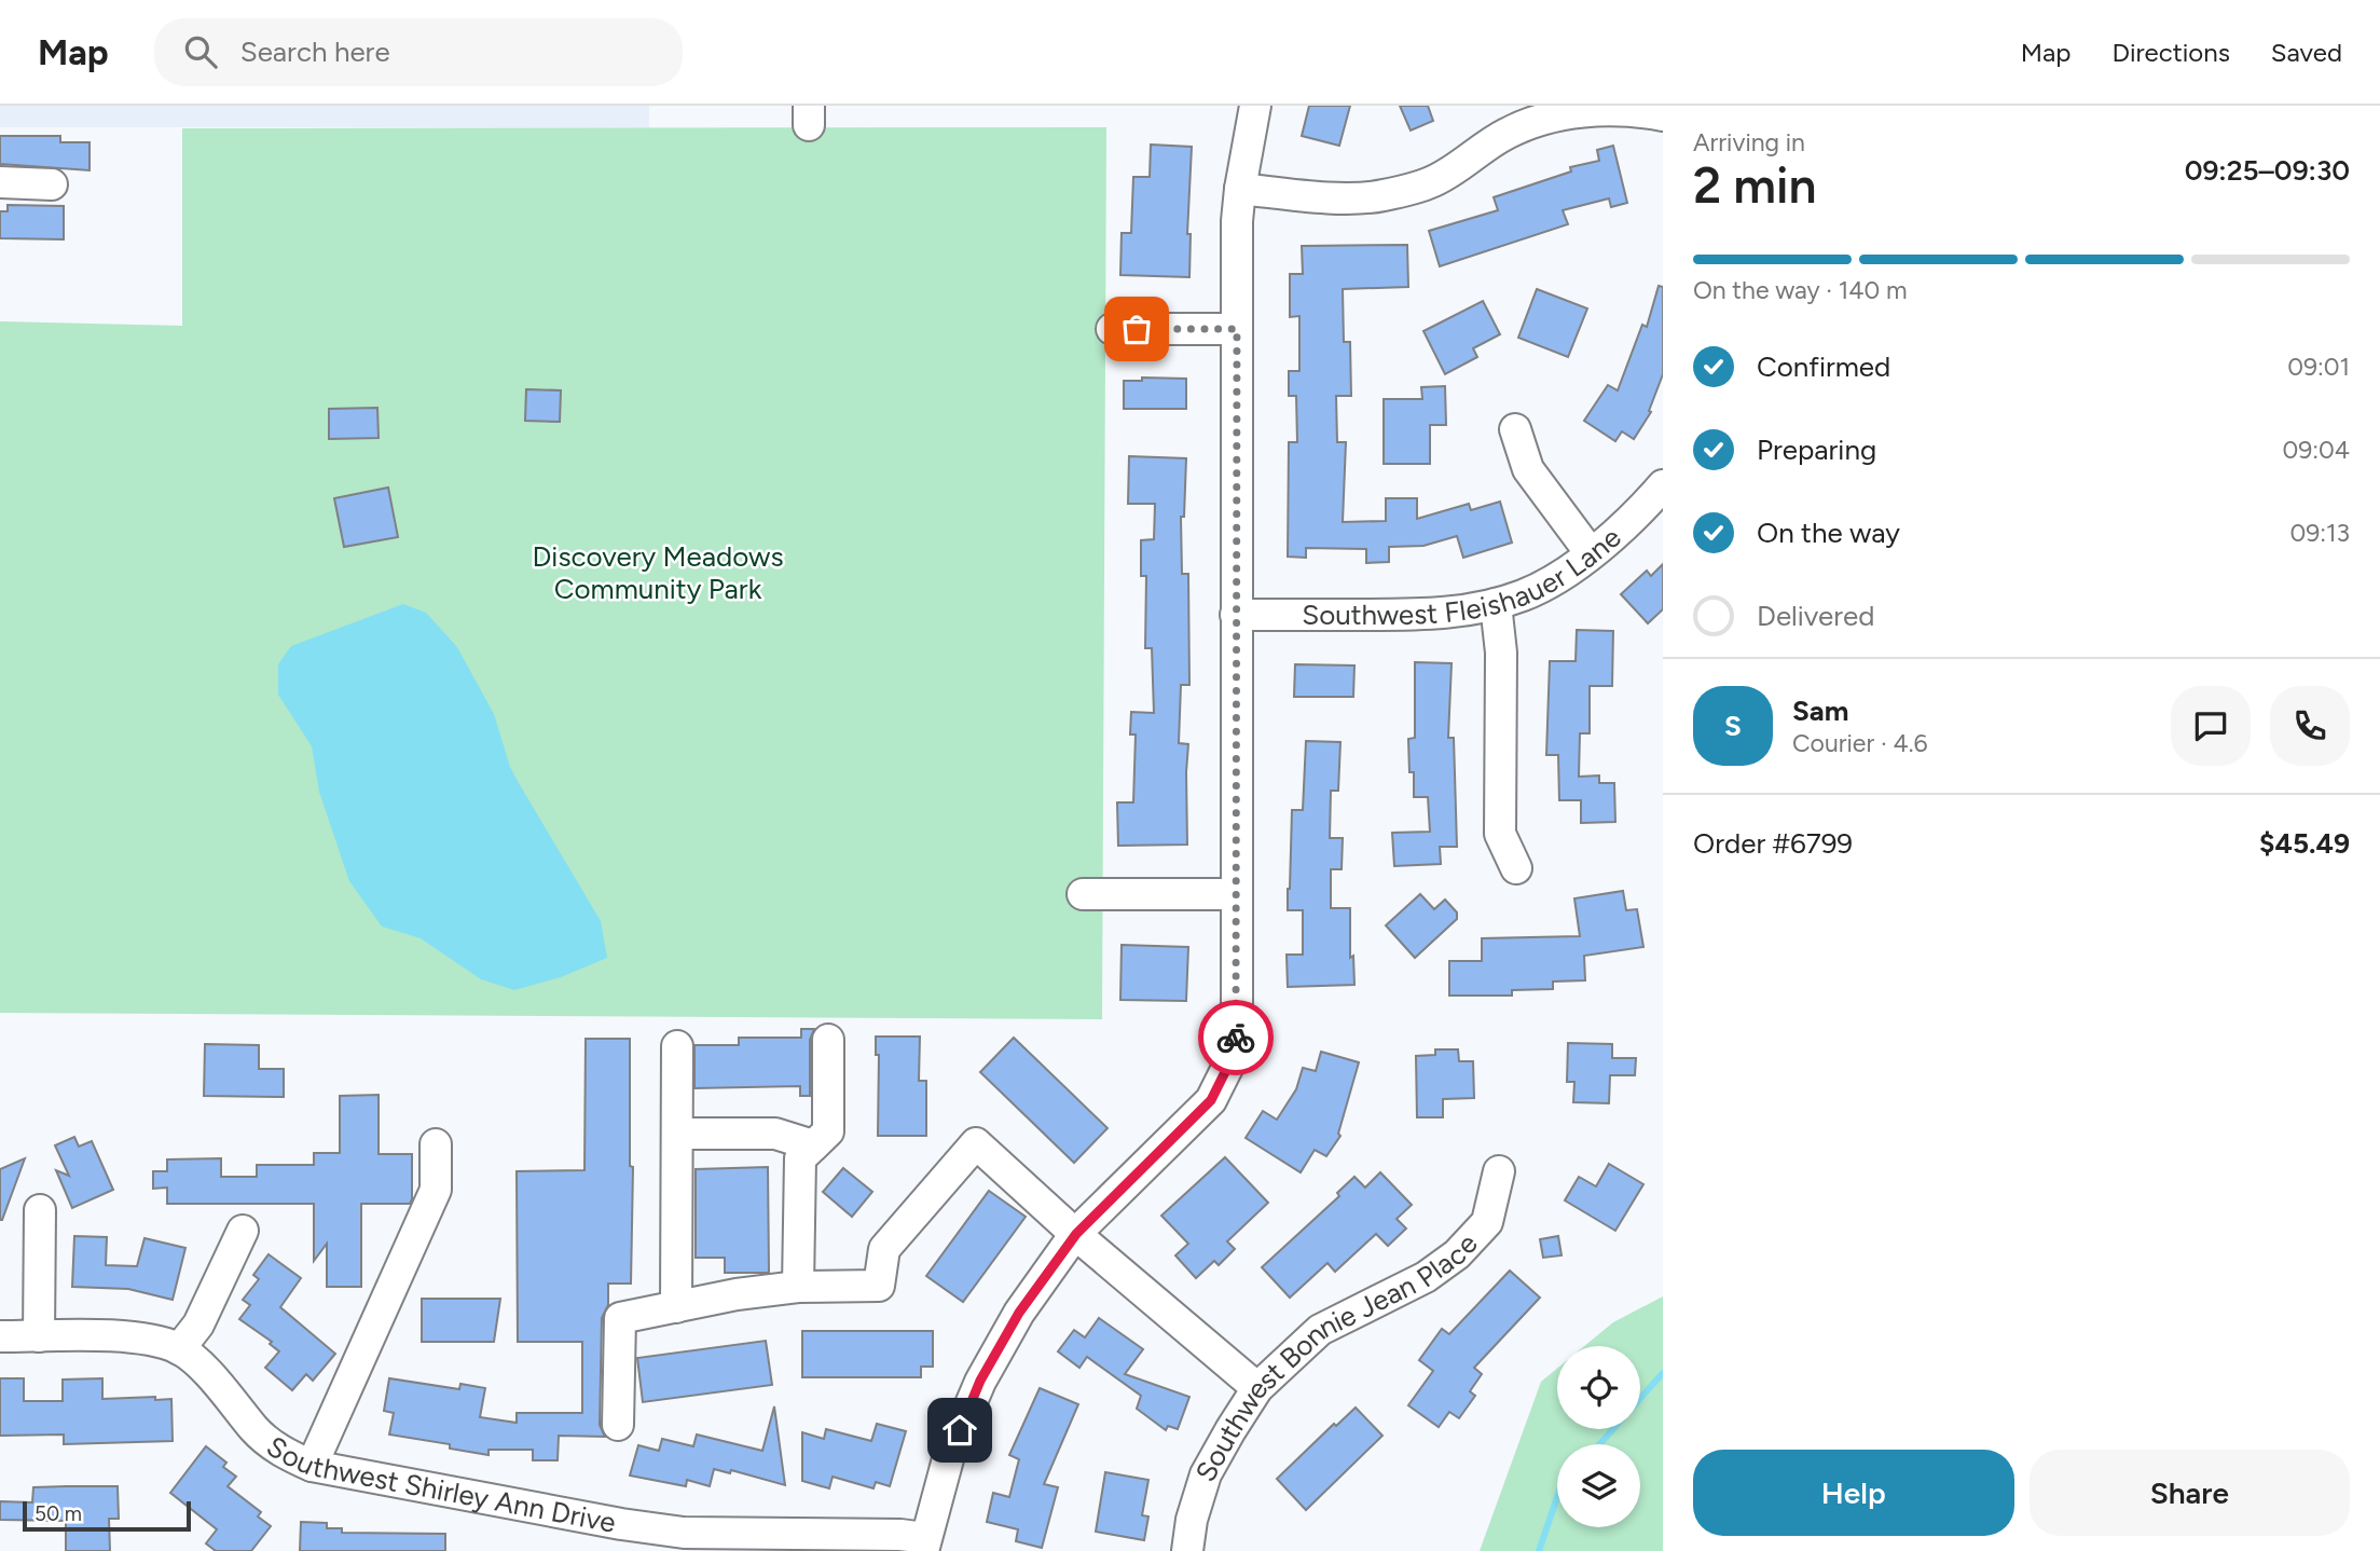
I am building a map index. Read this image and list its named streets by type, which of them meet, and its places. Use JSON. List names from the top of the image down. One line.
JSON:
{"streets":{"street":["Southwest Fleishauer Lane","Southwest Bonnie Jean Place","Southwest Shirley Ann Drive"]},"parks":["Discovery Meadows Community Park"],"scale_bar":"50 m","page":{"header":"Map","search":"Search here","nav":["Map","Directions","Saved"],"heading":["2 min","Arriving in","09:25–09:30"],"panel":["Sam","Courier · 4.6","Order #6799","$45.49"],"bar":"On the way · 140 m","list":[["Confirmed","09:01"],["Preparing","09:04"],["On the way","09:13"],"Delivered"],"round":"S","buttons":["Help","Share"],"scale":"50 m"}}
